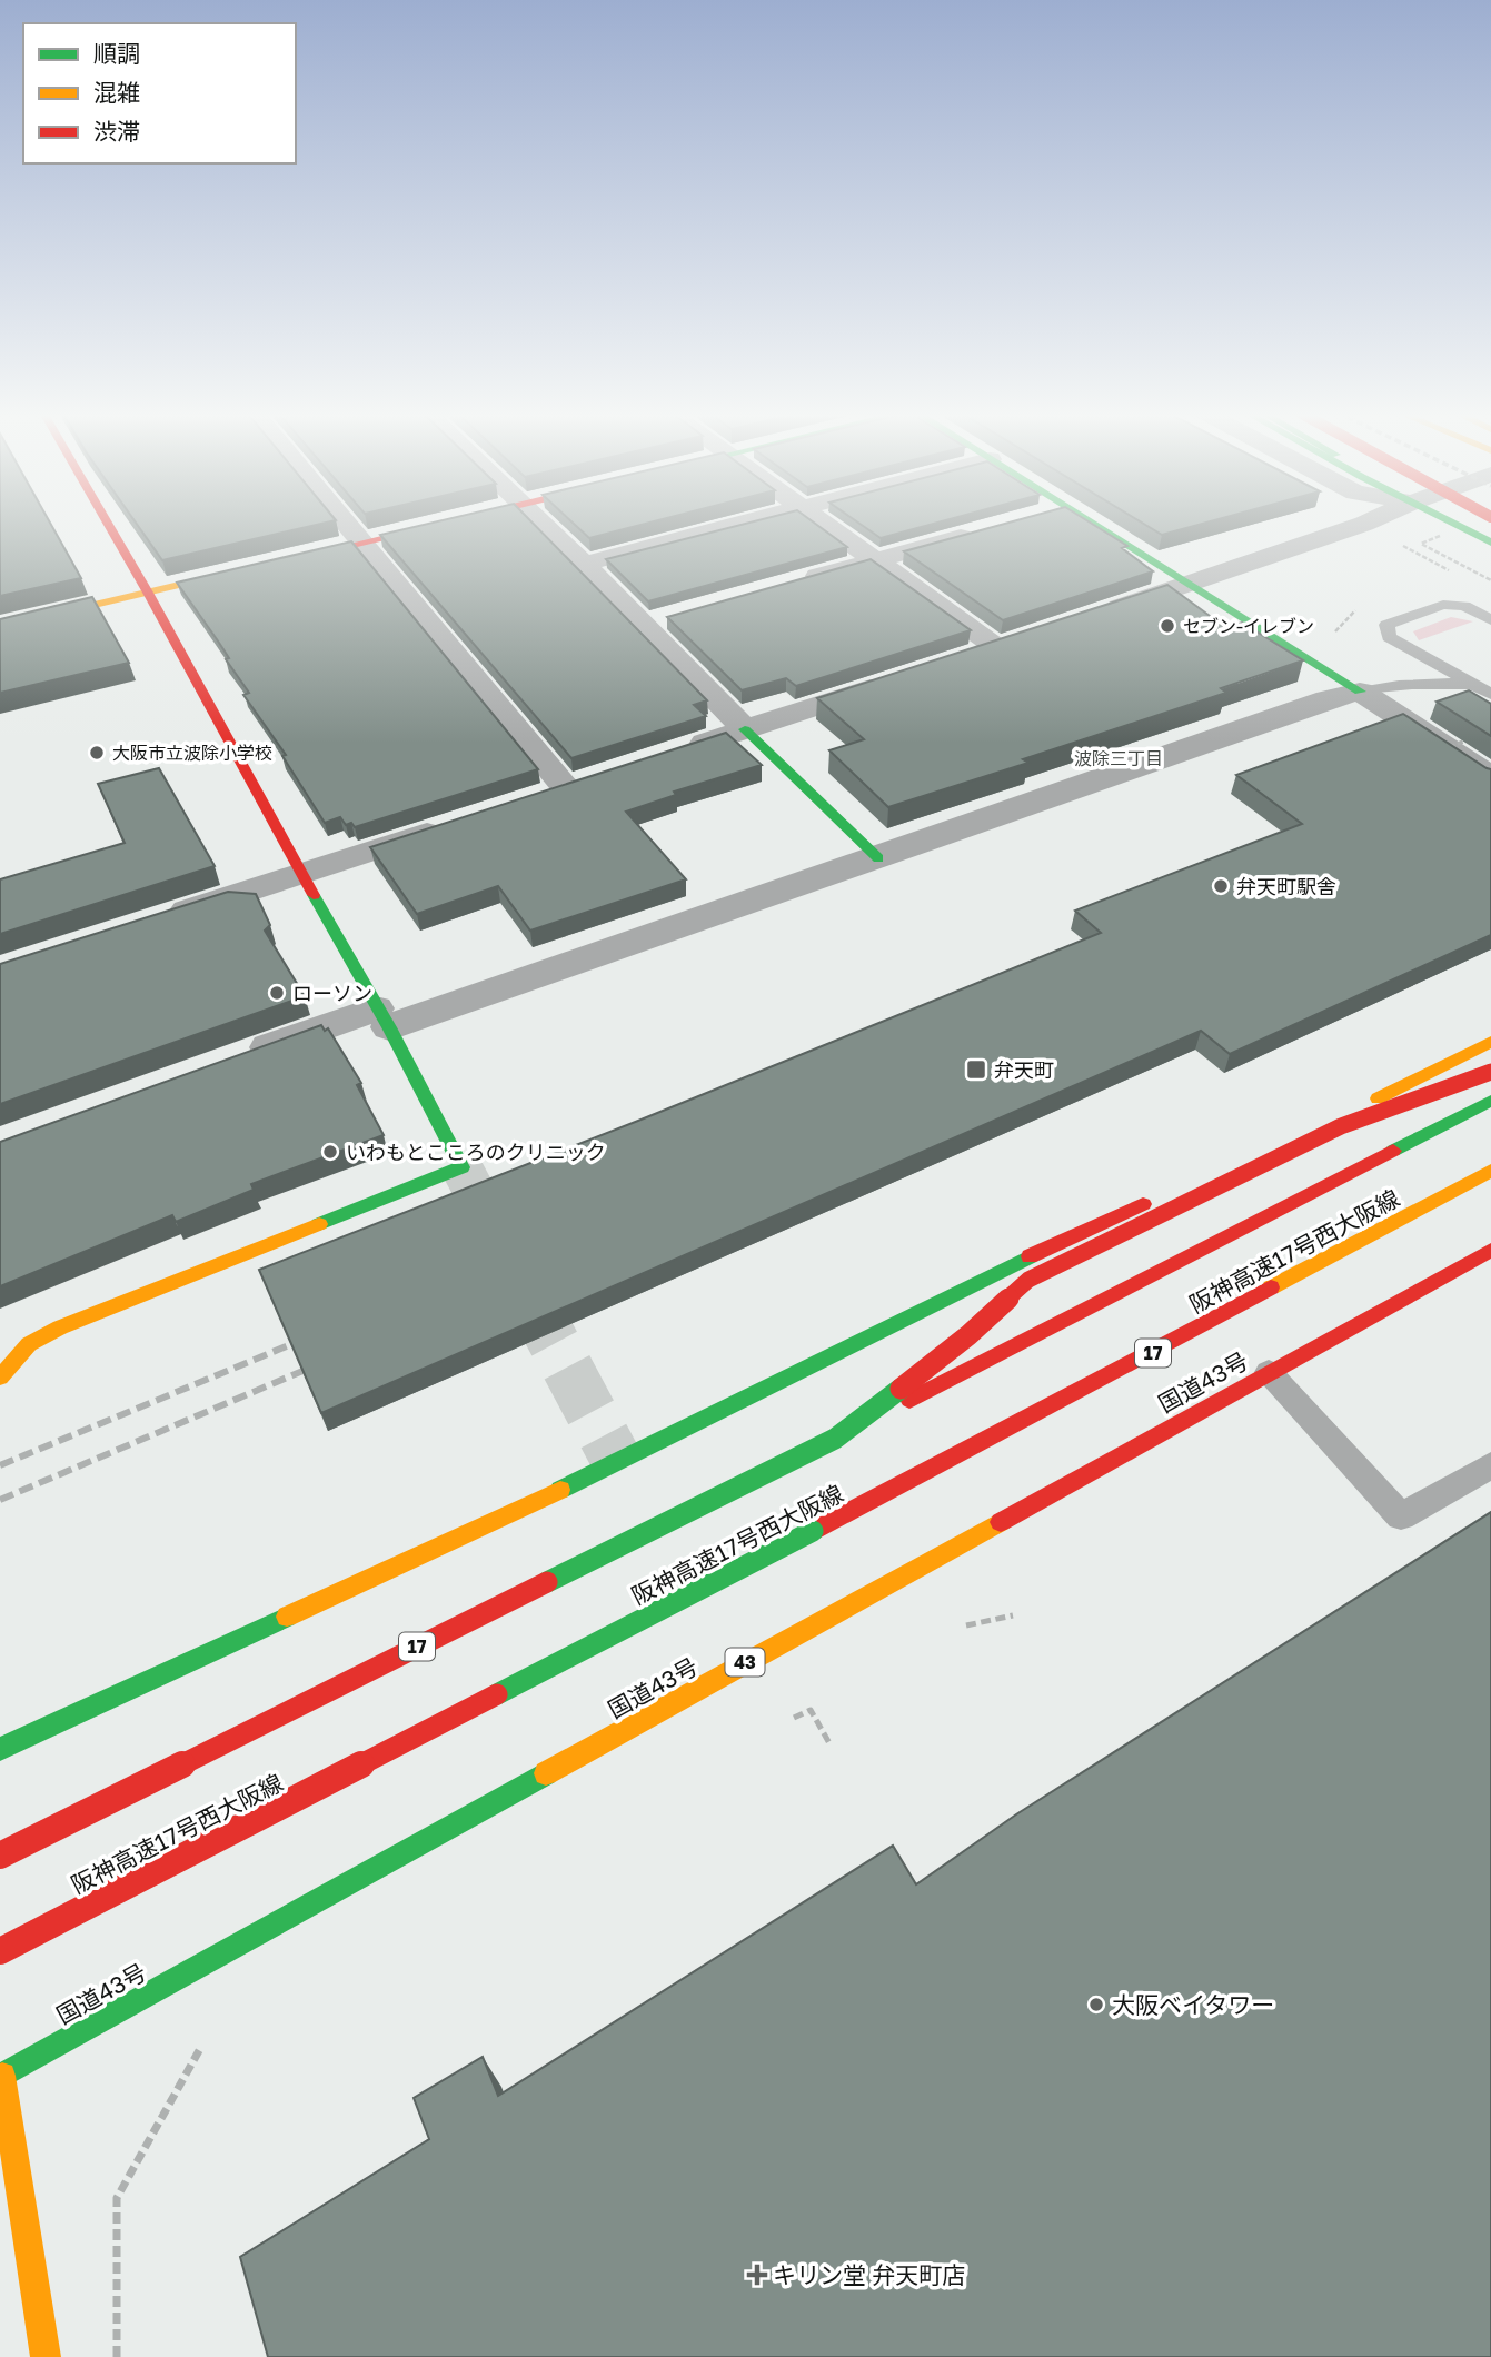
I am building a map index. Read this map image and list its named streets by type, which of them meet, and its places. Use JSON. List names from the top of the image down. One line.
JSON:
{"streets":{"main road":["阪神高速17号西大阪線","17","国道43号","43"]},"crossings":[["阪神高速17号西大阪線","17"]],"districts":["波除三丁目"],"places":{"other":["セブン-イレブン","大阪市立波除小学校","弁天町駅舎","ローソン","いわもとこころのクリニック","大阪ベイタワー"],"transit":["弁天町"],"health":["キリン堂 弁天町店"]},"legend":["順調","混雑","渋滞"]}
